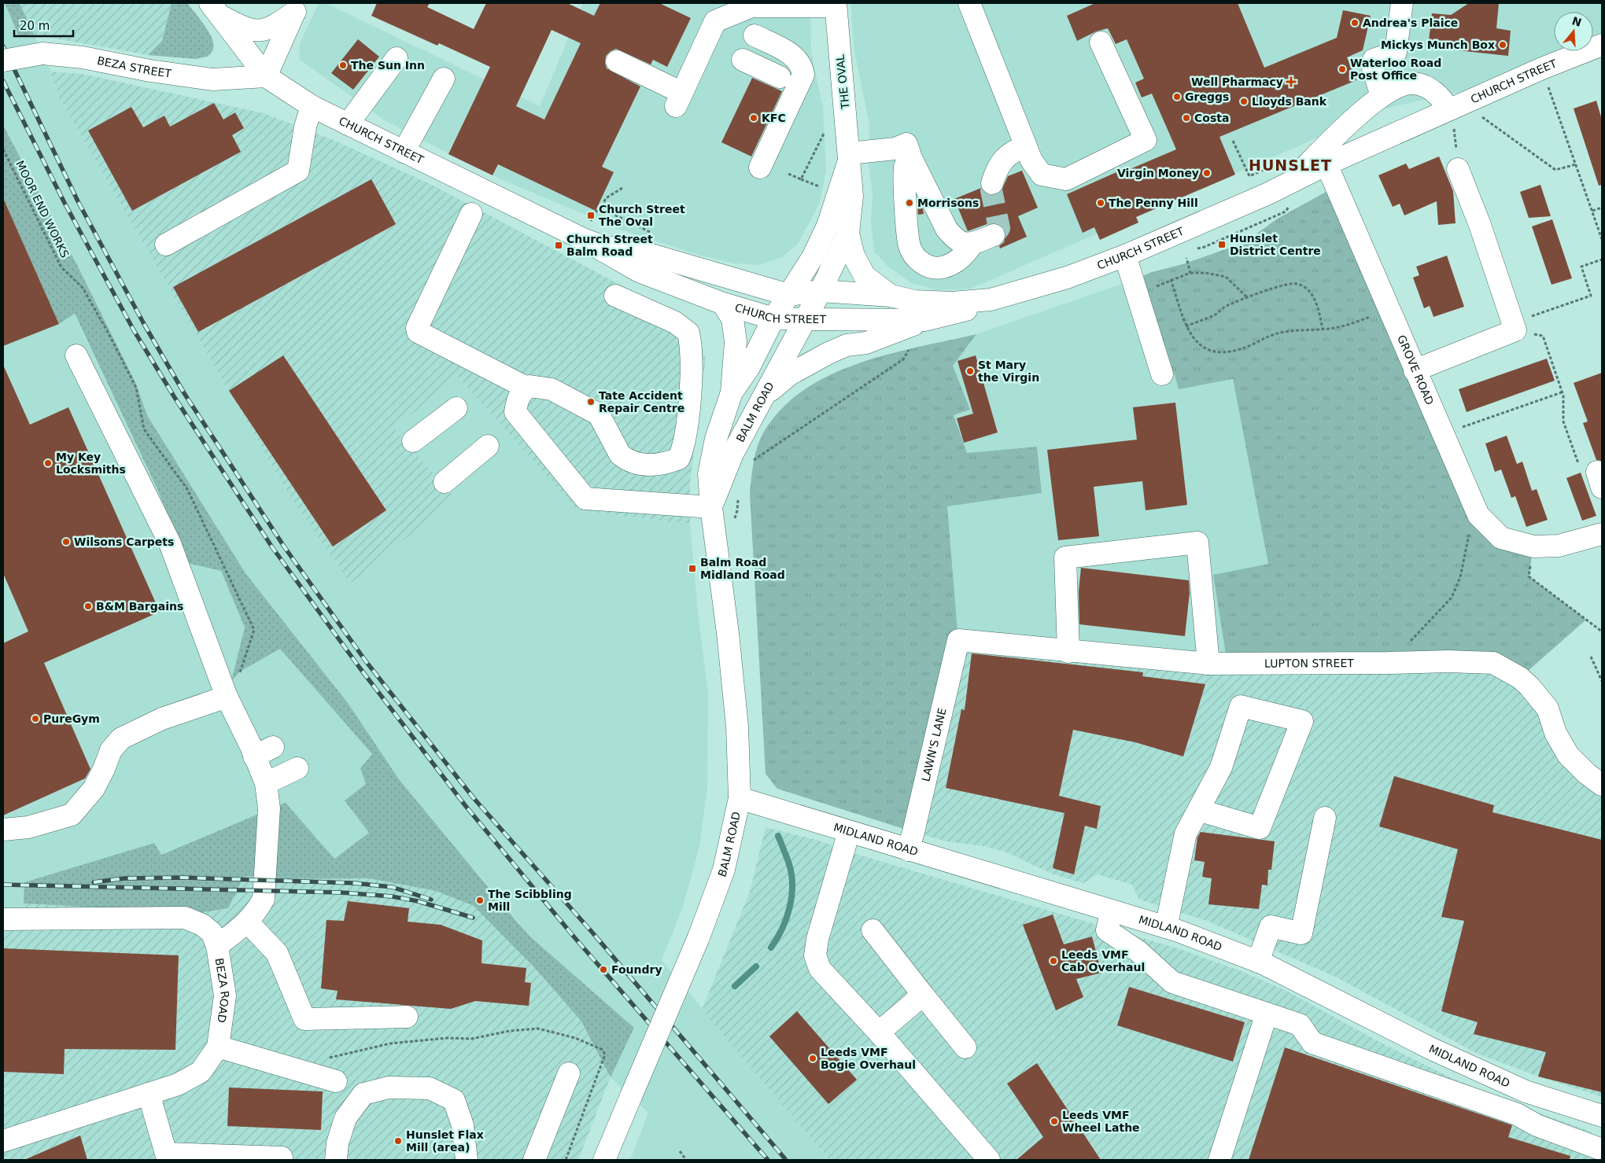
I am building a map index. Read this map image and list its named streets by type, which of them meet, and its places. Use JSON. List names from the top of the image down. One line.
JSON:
{"streets":{"street":["BEZA STREET","CHURCH STREET","THE OVAL","GROVE ROAD","BALM ROAD","LUPTON STREET","LAWN'S LANE","MIDLAND ROAD","BEZA ROAD"],"path":["MOOR END WORKS"]},"crossings":[["BEZA STREET","CHURCH STREET"],["CHURCH STREET","THE OVAL"],["CHURCH STREET","GROVE ROAD"],["CHURCH STREET","BALM ROAD"],["THE OVAL","BALM ROAD"],["BALM ROAD","MIDLAND ROAD"],["LUPTON STREET","LAWN'S LANE"],["LAWN'S LANE","MIDLAND ROAD"]],"districts":["HUNSLET"],"places":{"other":["Andrea's Plaice","Mickys Munch Box","The Sun Inn","Waterloo Road Post Office","Greggs","Lloyds Bank","KFC","Costa","Virgin Money","Morrisons","The Penny Hill","St Mary the Virgin","Tate Accident Repair Centre","My Key Locksmiths","Wilsons Carpets","B&M Bargains","PureGym","The Scibbling Mill","Leeds VMF Cab Overhaul","Foundry","Leeds VMF Bogie Overhaul","Leeds VMF Wheel Lathe","Hunslet Flax Mill (area)"],"health":["Well Pharmacy"],"transit":["Church Street The Oval","Hunslet District Centre","Church Street Balm Road","Balm Road Midland Road"]},"scale_bar":"20 m","north":"top"}
